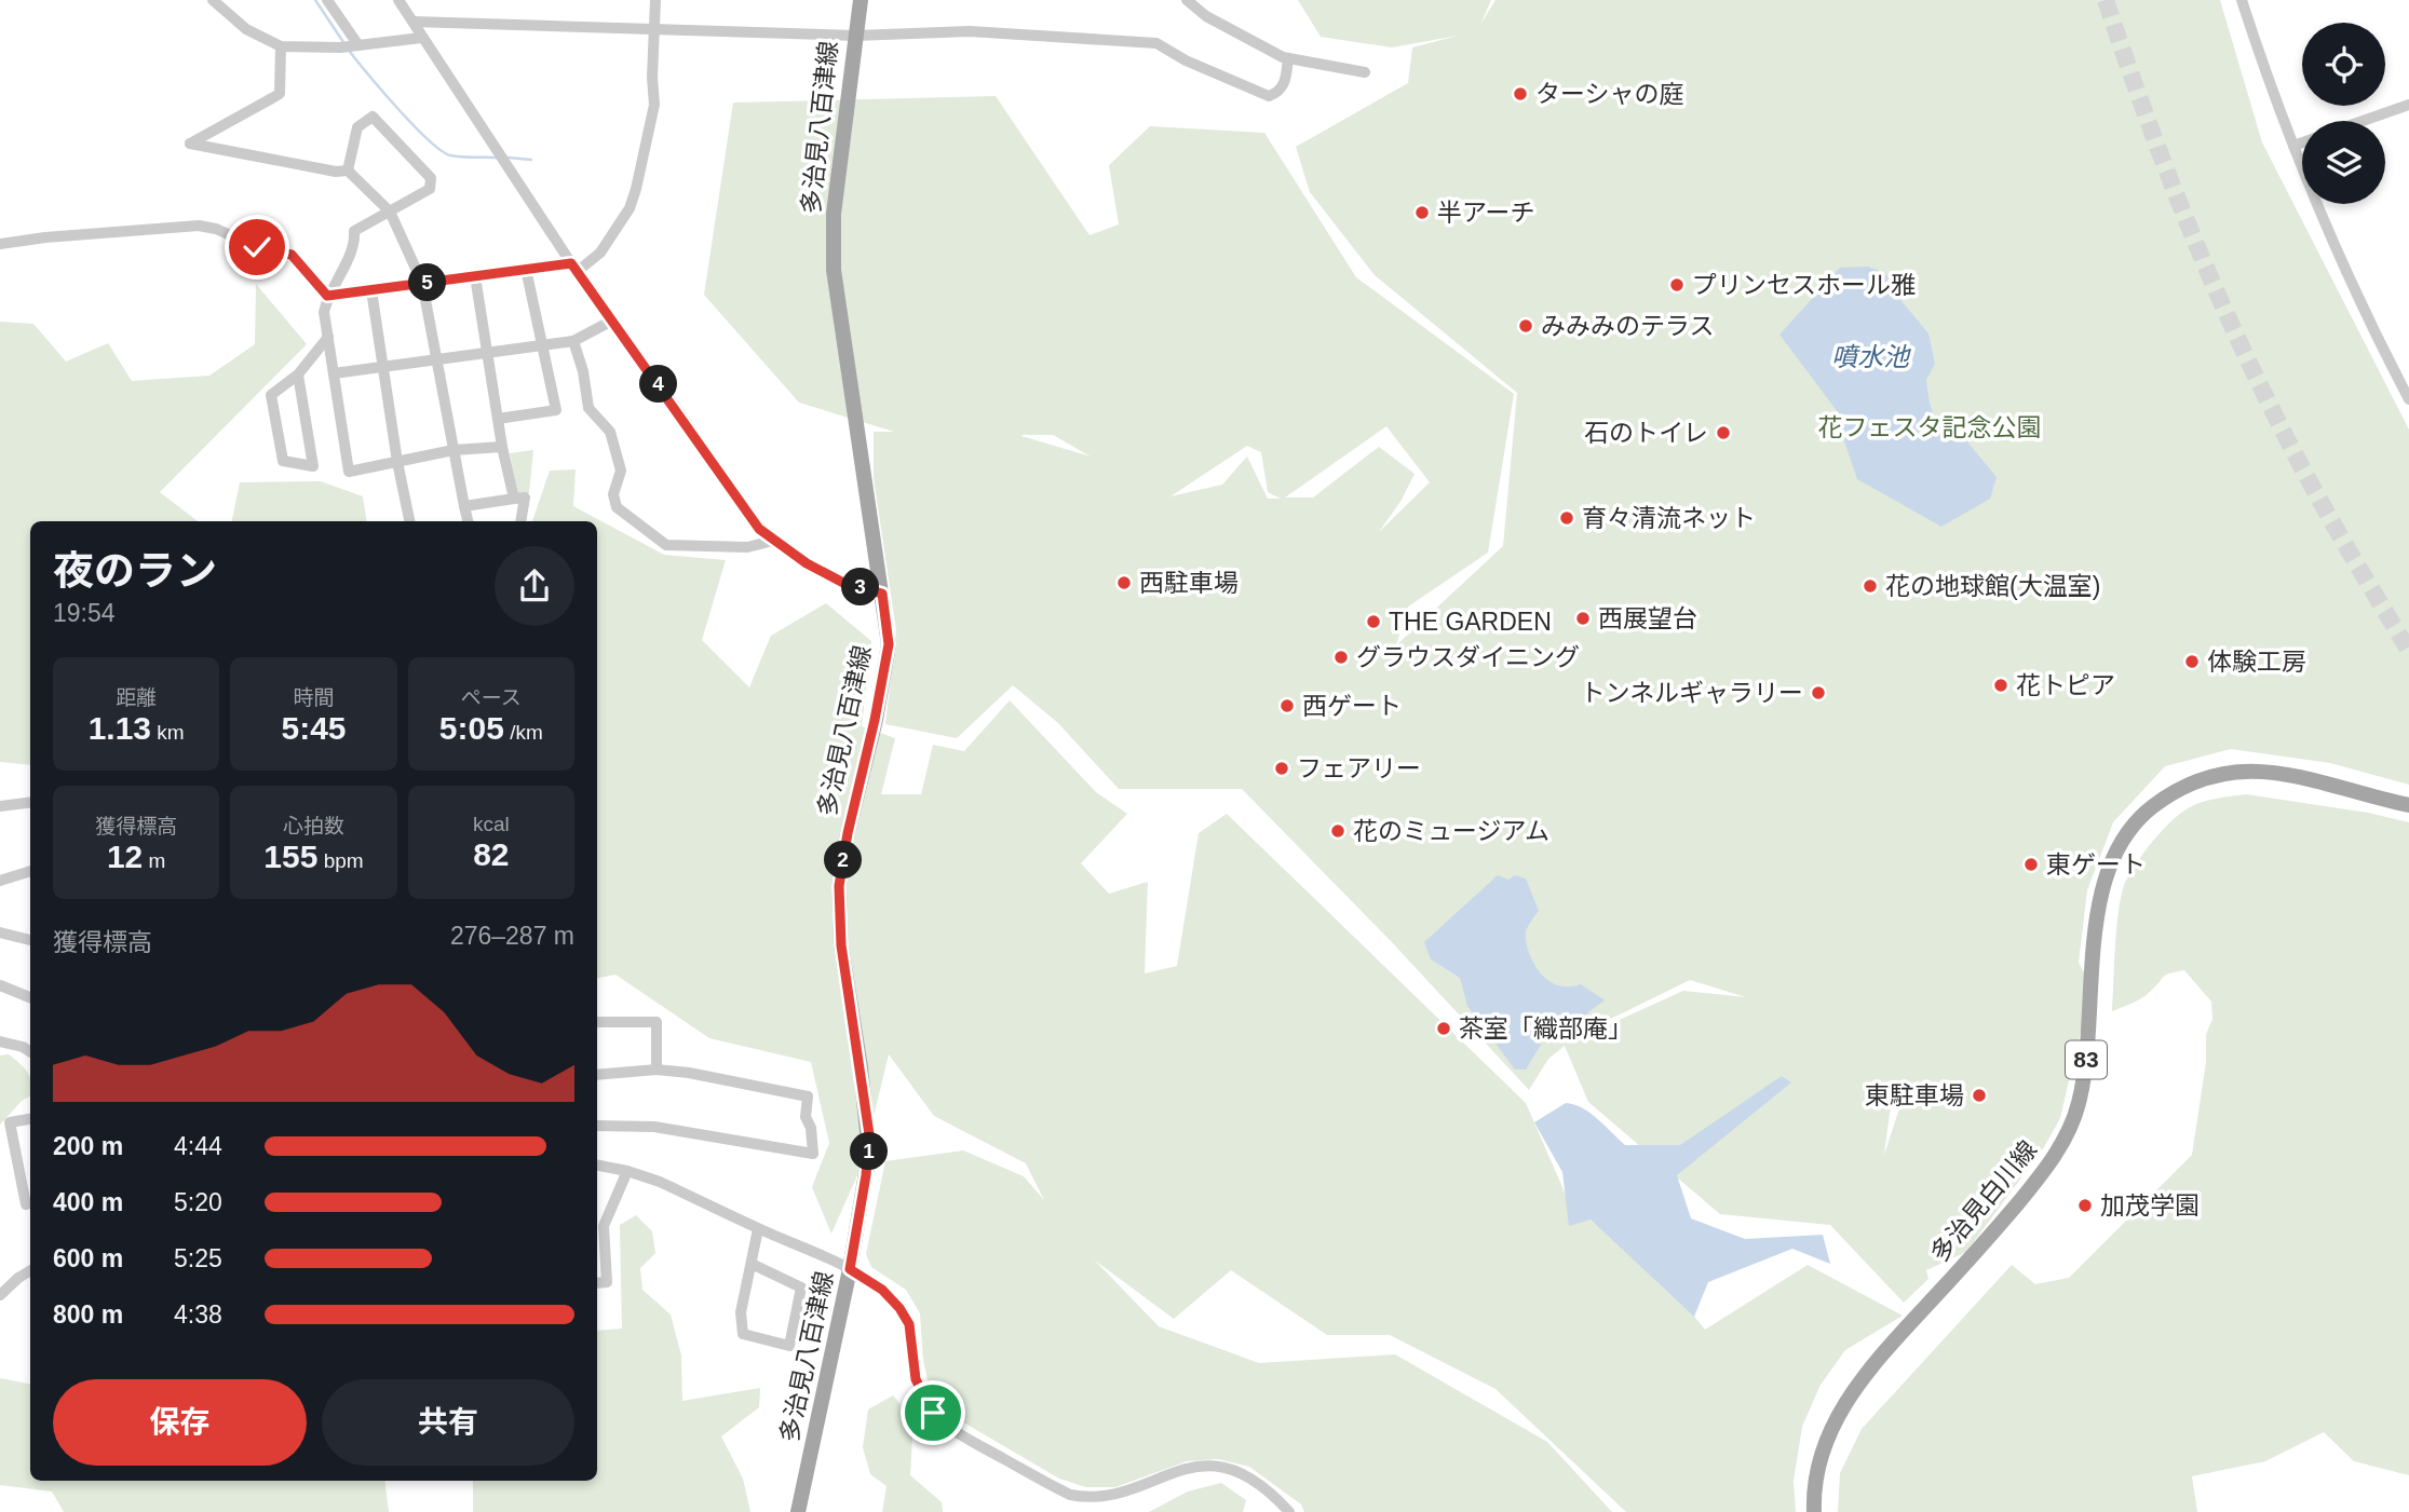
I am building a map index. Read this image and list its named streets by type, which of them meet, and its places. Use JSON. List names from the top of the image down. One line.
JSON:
{"streets":{"main road":["多治見八百津線","83","多治見白川線"]},"water":["噴水池"],"parks":["花フェスタ記念公園"],"places":["ターシャの庭","半アーチ","プリンセスホール雅","みみみのテラス","石のトイレ","育々清流ネット","西駐車場","花の地球館(大温室)","西展望台","THE GARDEN","グラウスダイニング","体験工房","花トピア","トンネルギャラリー","西ゲート","フェアリー","花のミュージアム","東ゲート","茶室「織部庵」","東駐車場","加茂学園"],"page":{"pins":["5","4","3","2","1"],"heading":["夜のラン","19:54"],"stats":[["距離","1.13 km"],["時間","5:45"],["ペース","5:05 /km"],["獲得標高","12 m"],["心拍数","155 bpm"],["kcal","82"]],"chart":["獲得標高","276–287 m"],"list":[{"name":"200 m","note":"4:44"},{"name":"400 m","note":"5:20"},{"name":"600 m","note":"5:25"},{"name":"800 m","note":"4:38"}],"buttons":["保存","共有"]}}
